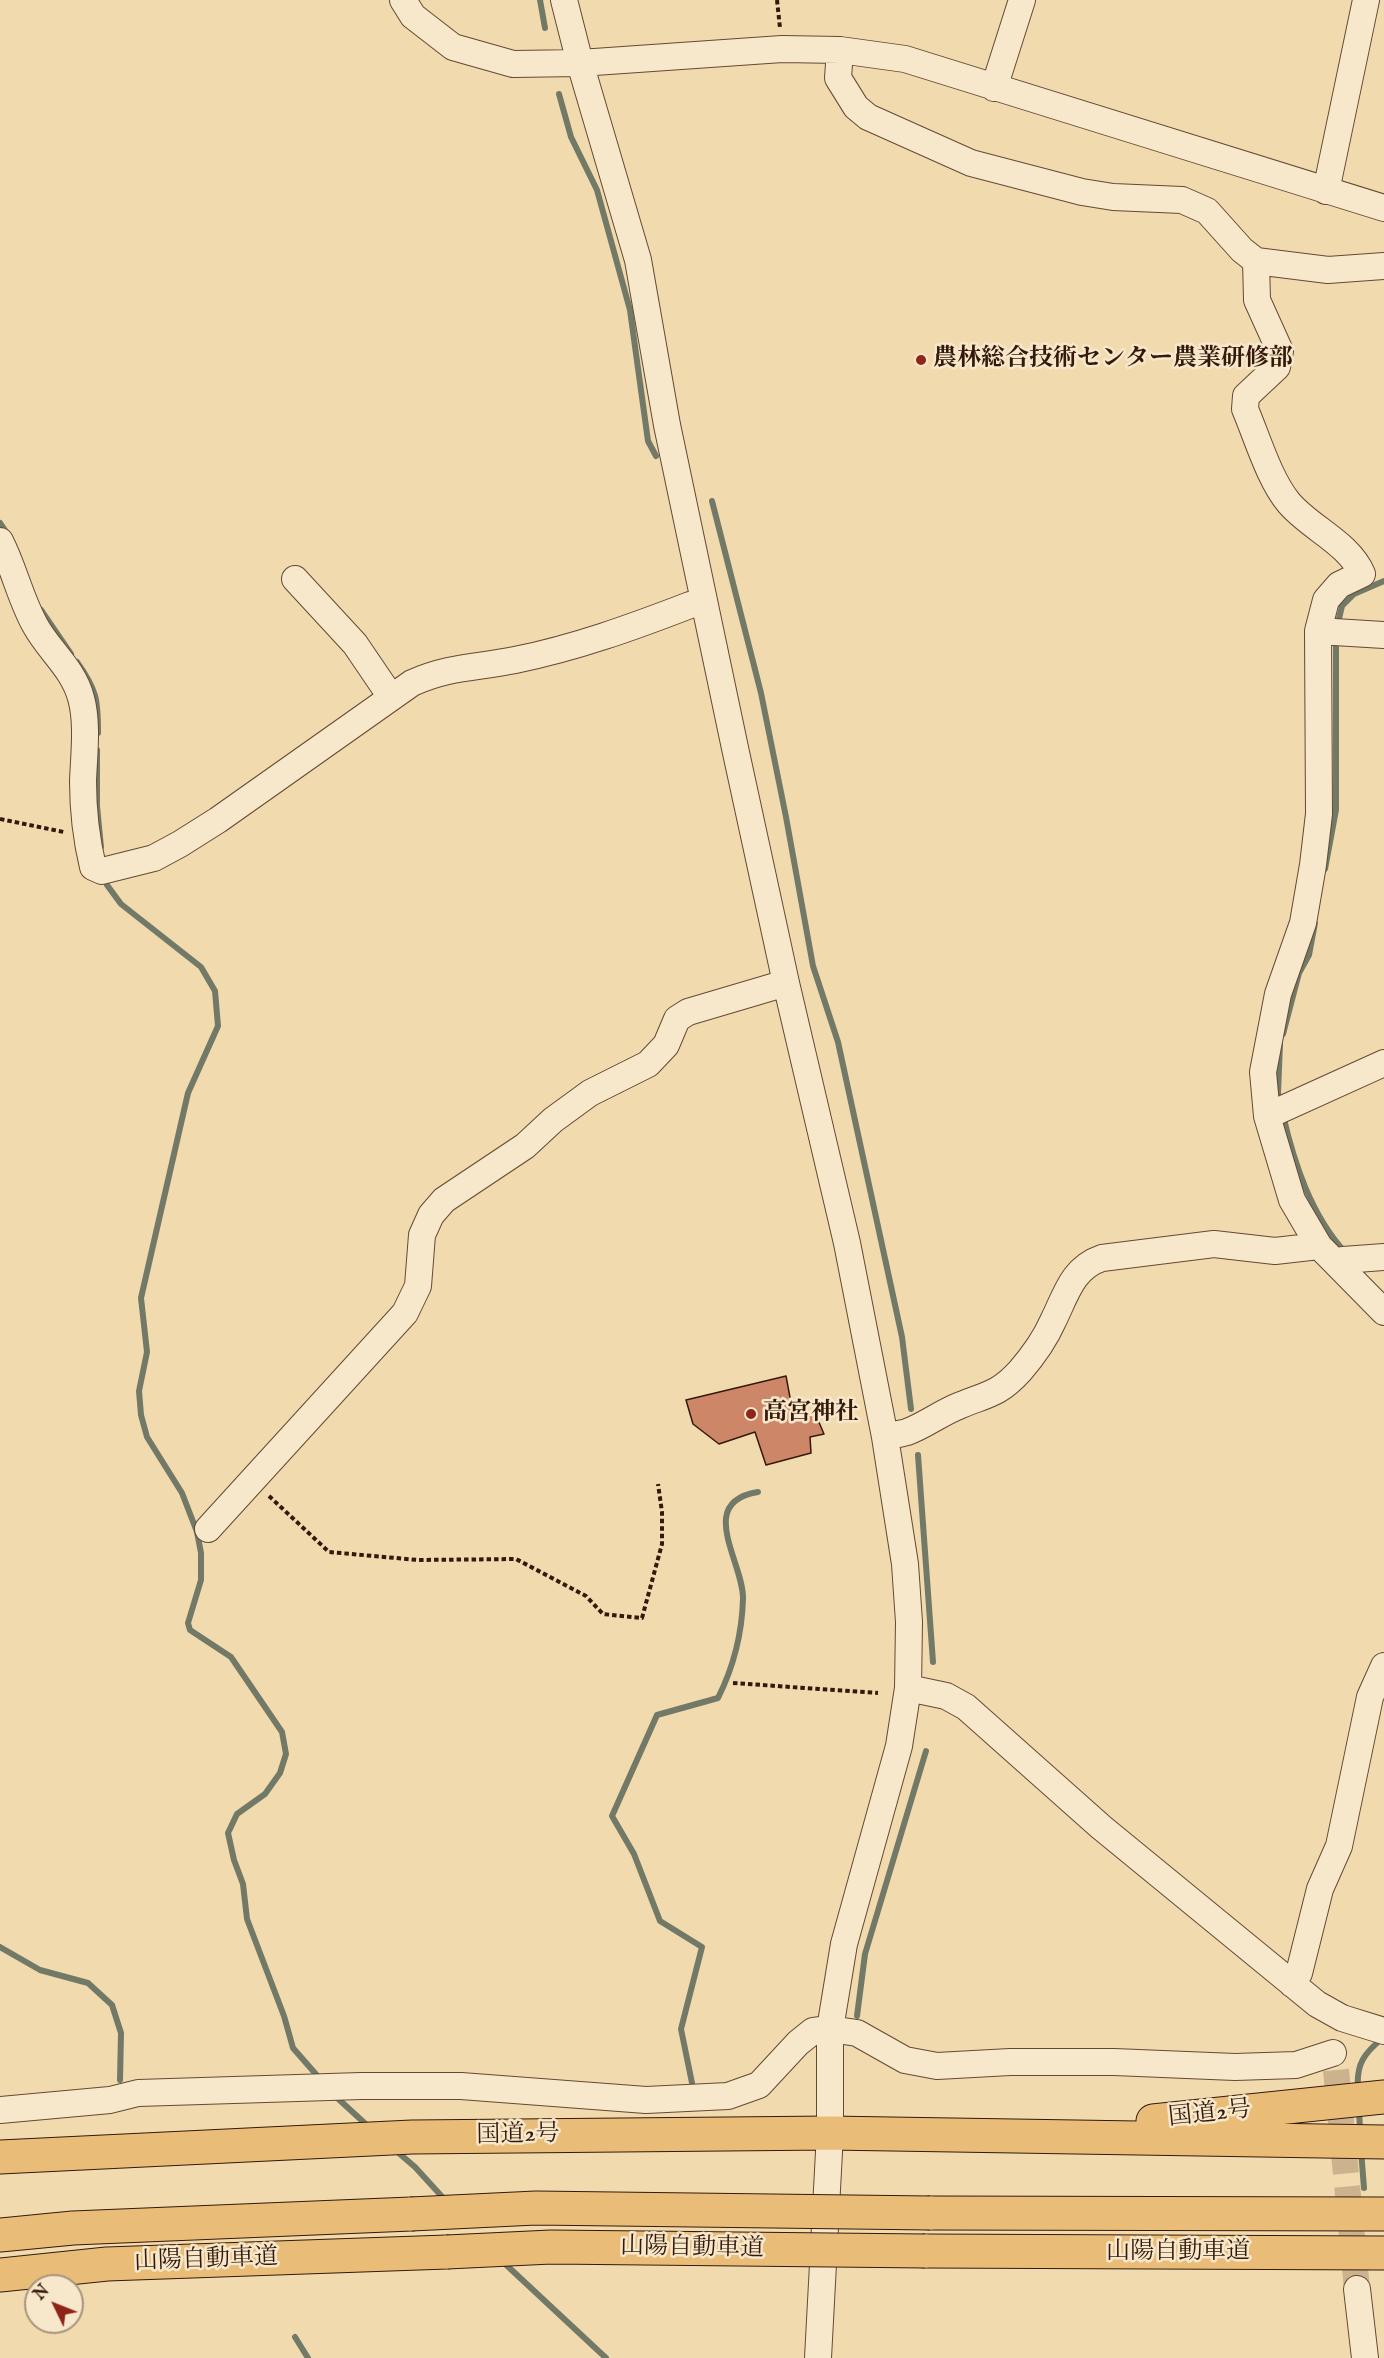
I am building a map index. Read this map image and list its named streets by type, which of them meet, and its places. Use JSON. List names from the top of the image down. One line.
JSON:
{"streets":{"highway":["国道2号","山陽自動車道"]},"places":["農林総合技術センター農業研修部","高宮神社"],"north":"top left"}
